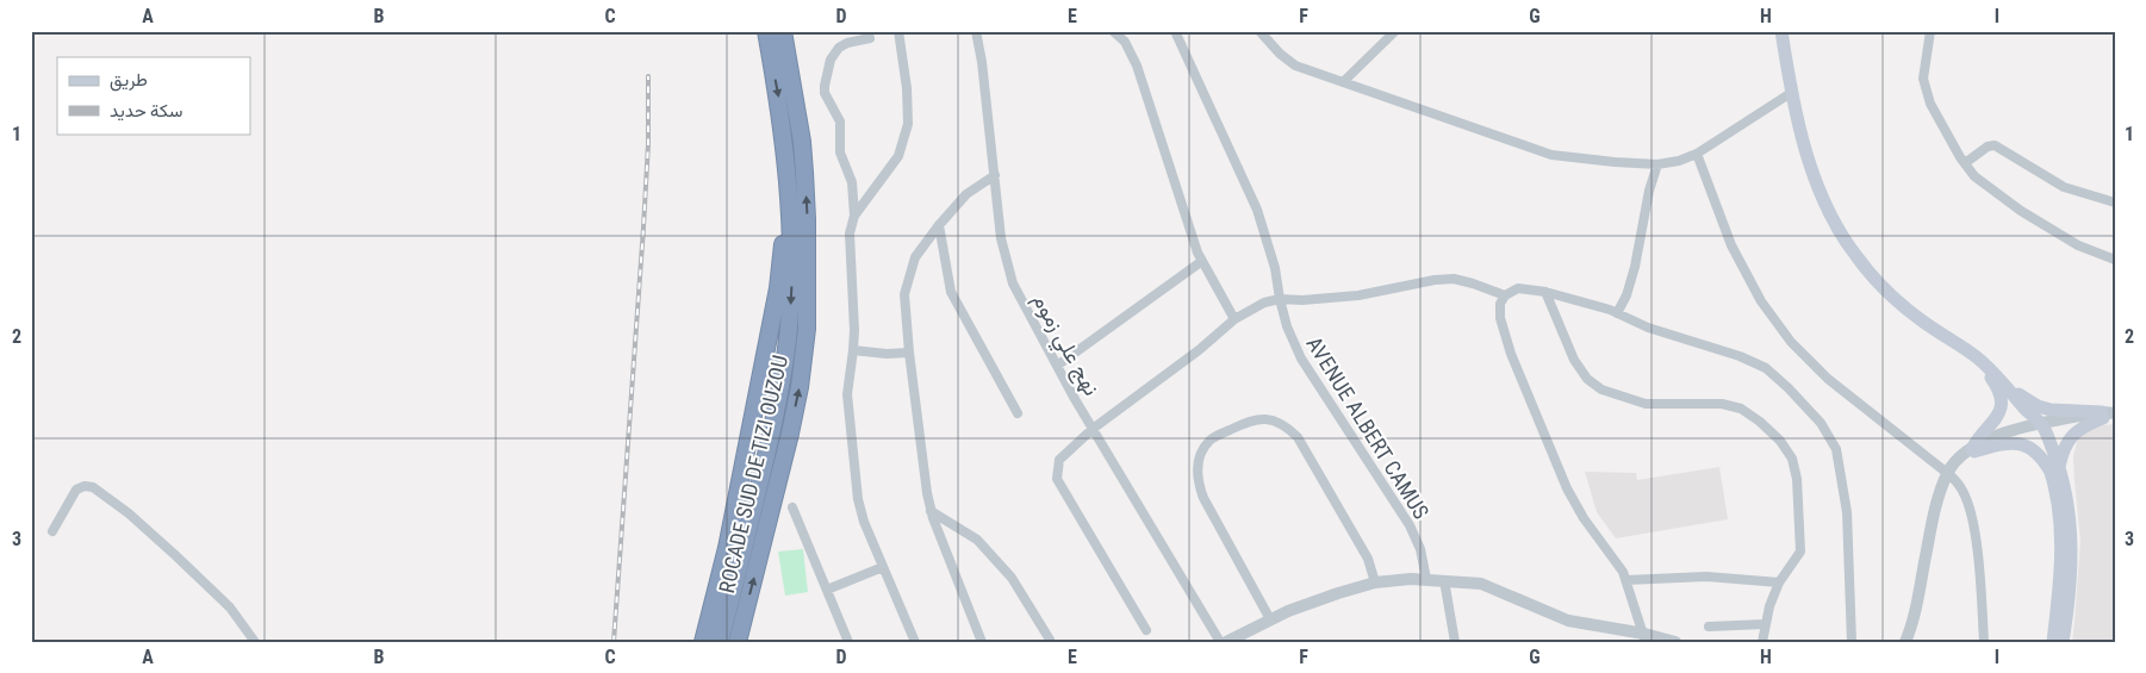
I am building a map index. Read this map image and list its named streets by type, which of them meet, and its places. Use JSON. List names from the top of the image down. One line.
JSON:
{"streets":{"highway":["ROCADE SUD DE TIZI OUZOU"],"street":["نهج علي زموم","AVENUE ALBERT CAMUS"]},"legend":["طريق","سكة حديد"],"grid":{"columns":["A","B","C","D","E","F","G","H","I"],"rows":["1","2","3"]}}
